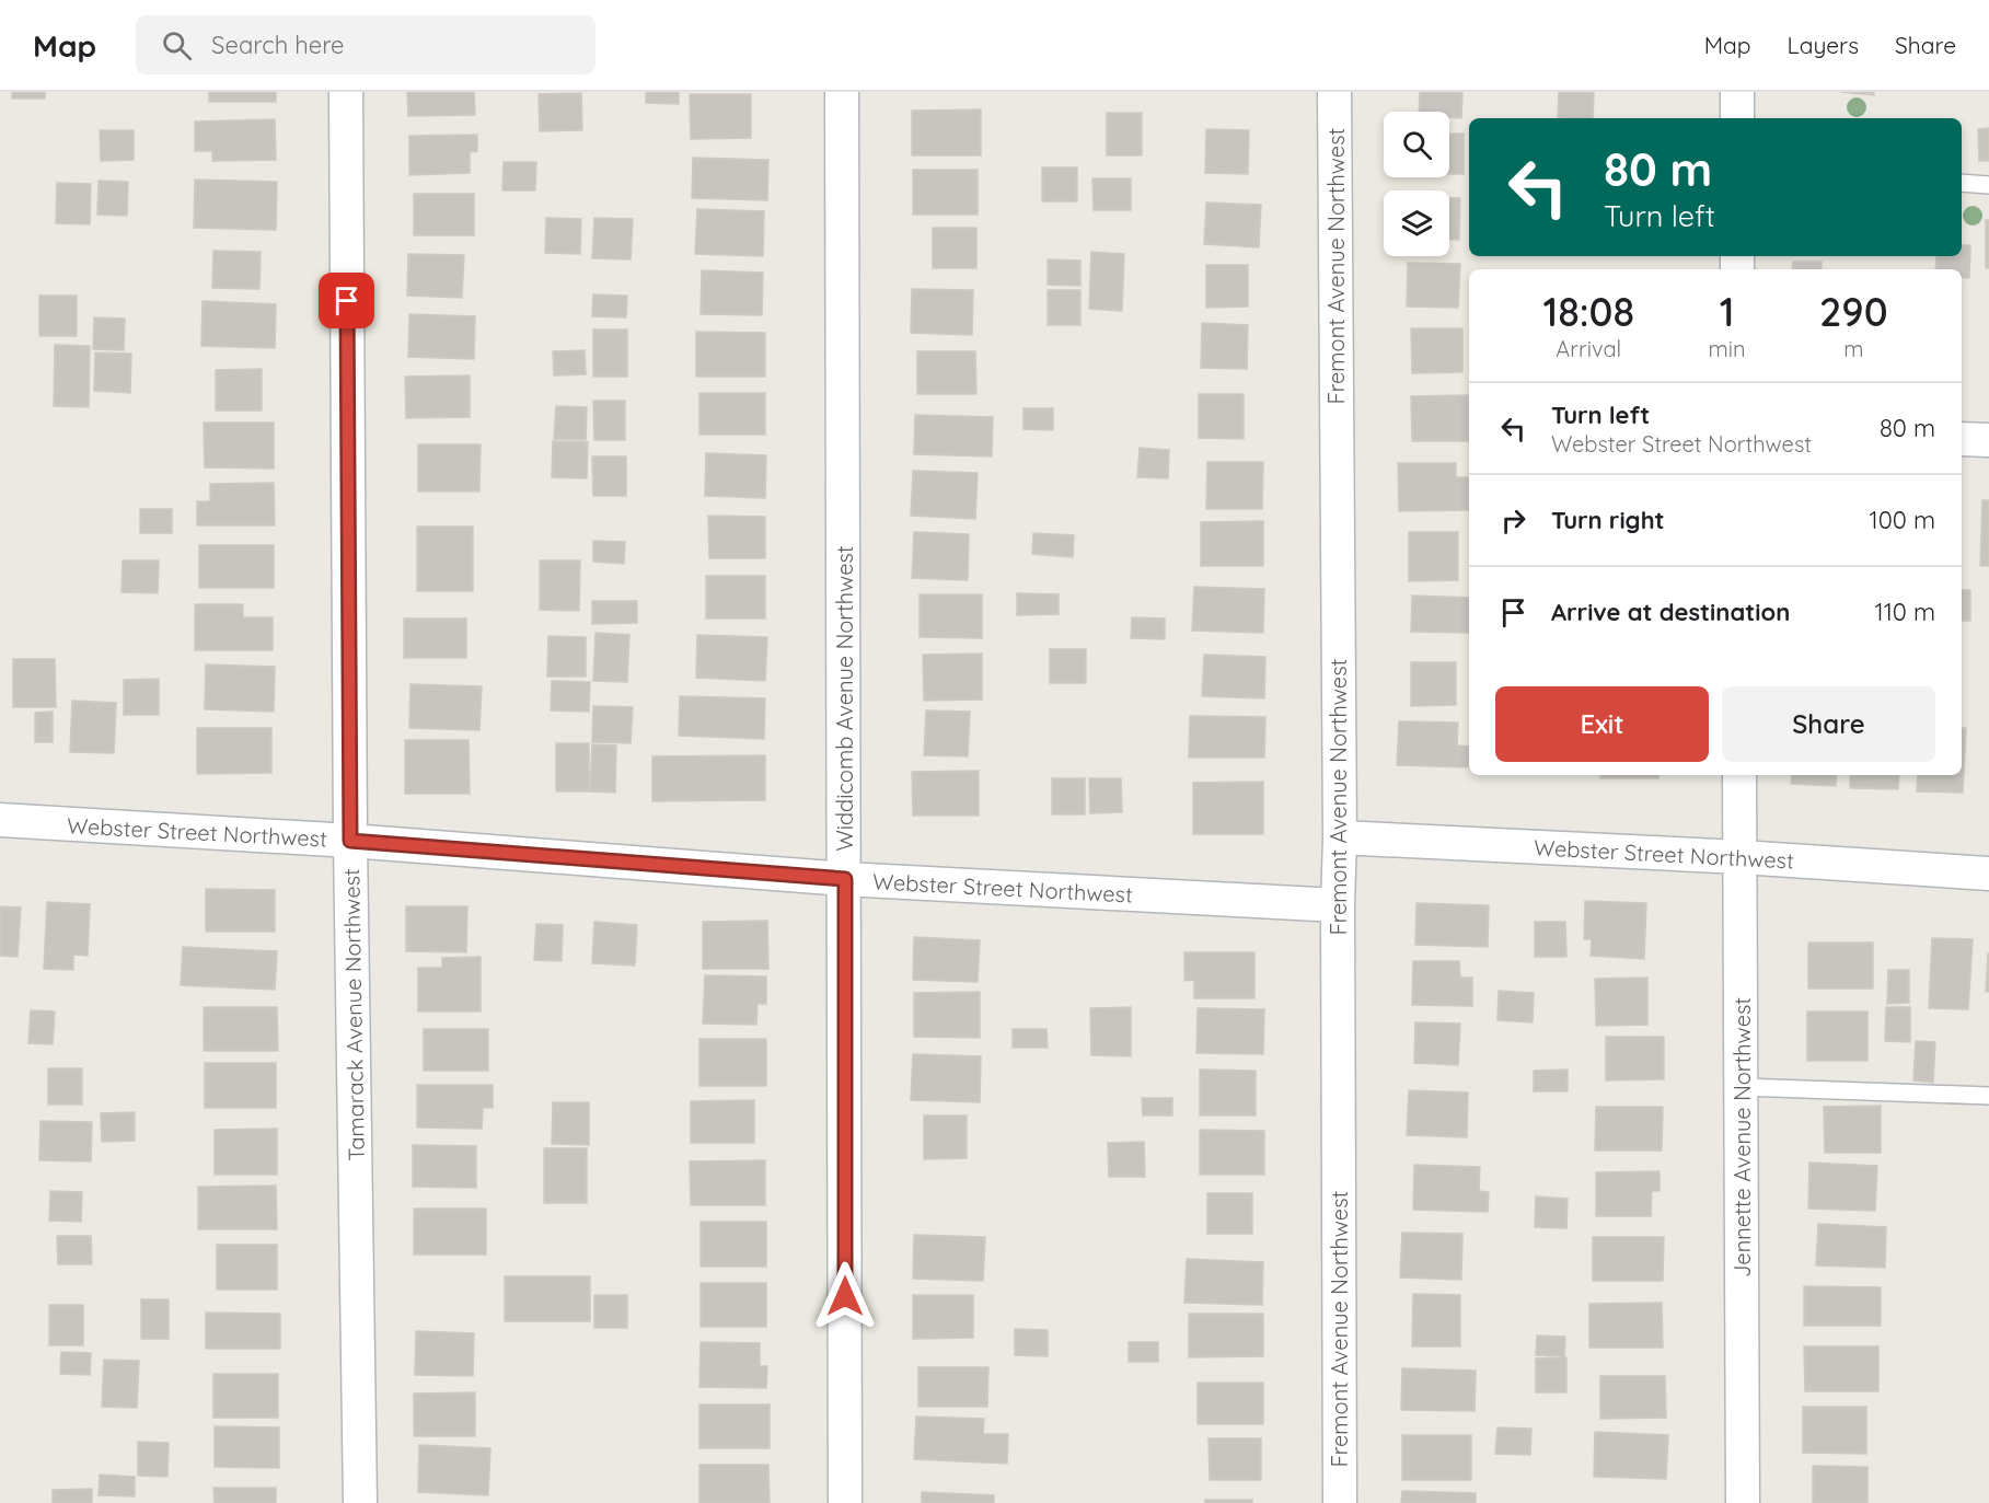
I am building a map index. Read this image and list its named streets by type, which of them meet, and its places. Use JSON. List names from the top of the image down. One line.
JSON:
{"streets":{"street":["Fremont Avenue Northwest","Widdicomb Avenue Northwest","Webster Street Northwest","Tamarack Avenue Northwest","Jennette Avenue Northwest"]},"crossings":[["Fremont Avenue Northwest","Webster Street Northwest"],["Widdicomb Avenue Northwest","Webster Street Northwest"],["Webster Street Northwest","Tamarack Avenue Northwest"],["Webster Street Northwest","Jennette Avenue Northwest"]],"page":{"header":"Map","search":"Search here","nav":["Map","Layers","Share"],"turn":["80 m","Turn left"],"eta":["18:08","Arrival","1","min","290","m"],"list":[{"name":"Turn left","note":"Webster Street Northwest","value":"80 m"},{"name":"Turn right","value":"100 m"},{"name":"Arrive at destination","value":"110 m"}],"buttons":["Exit","Share"]}}
